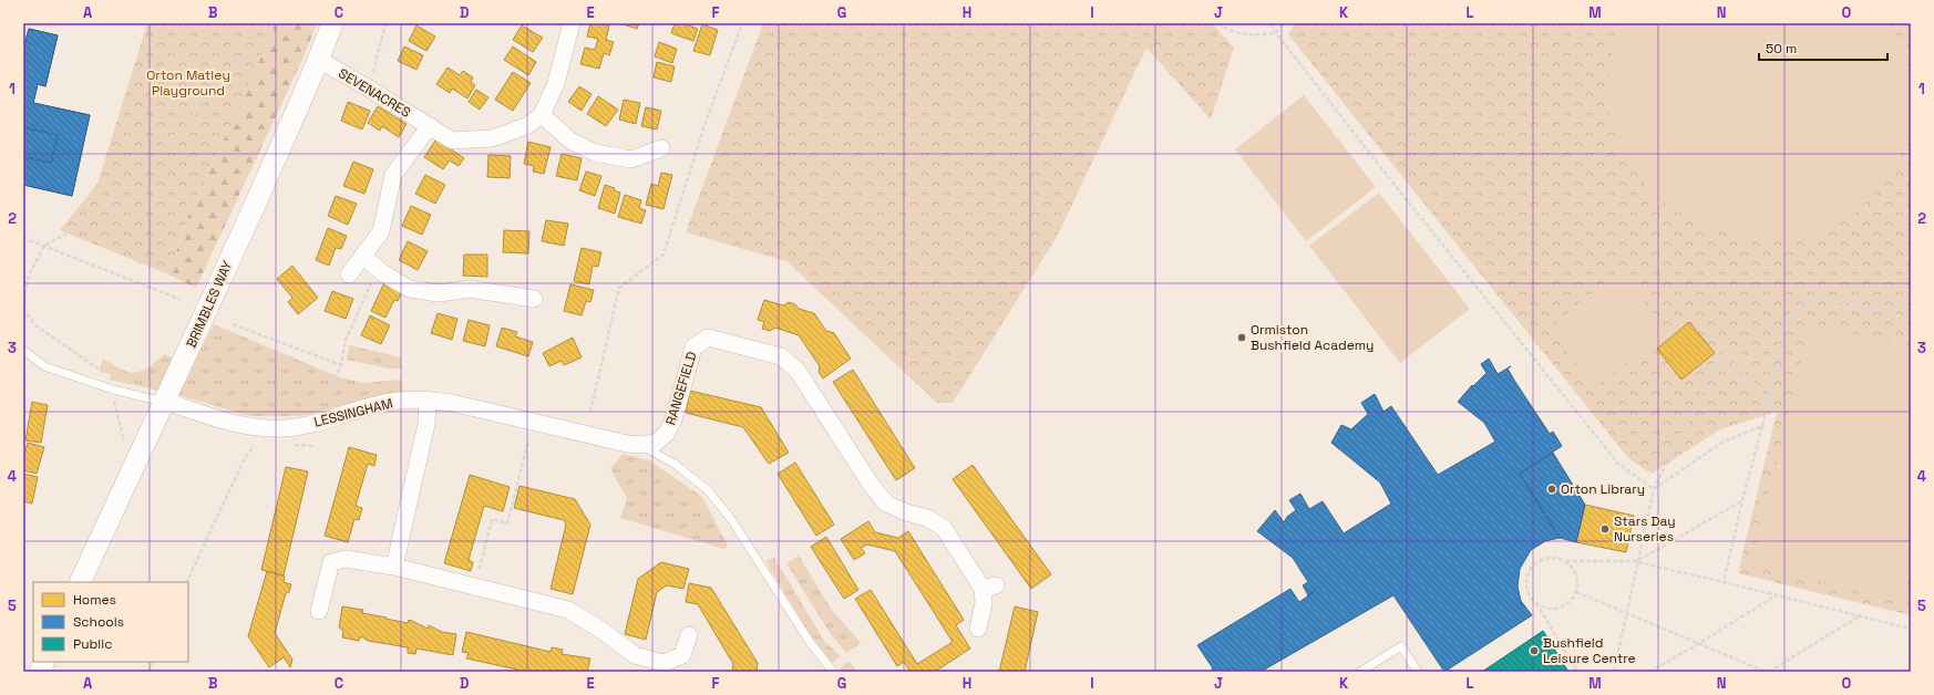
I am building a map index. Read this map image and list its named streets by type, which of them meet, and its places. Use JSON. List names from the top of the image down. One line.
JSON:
{"streets":{"street":["SEVENACRES","BRIMBLES WAY","RANGEFIELD","LESSINGHAM"]},"crossings":[["SEVENACRES","BRIMBLES WAY"],["BRIMBLES WAY","LESSINGHAM"],["RANGEFIELD","LESSINGHAM"]],"parks":["Orton Matley Playground"],"places":["Ormiston Bushfield Academy","Orton Library","Stars Day Nurseries","Bushfield Leisure Centre"],"legend":["Homes","Schools","Public"],"scale_bar":"50 m","grid":{"columns":["A","B","C","D","E","F","G","H","I","J","K","L","M","N","O"],"rows":["1","2","3","4","5"]}}
